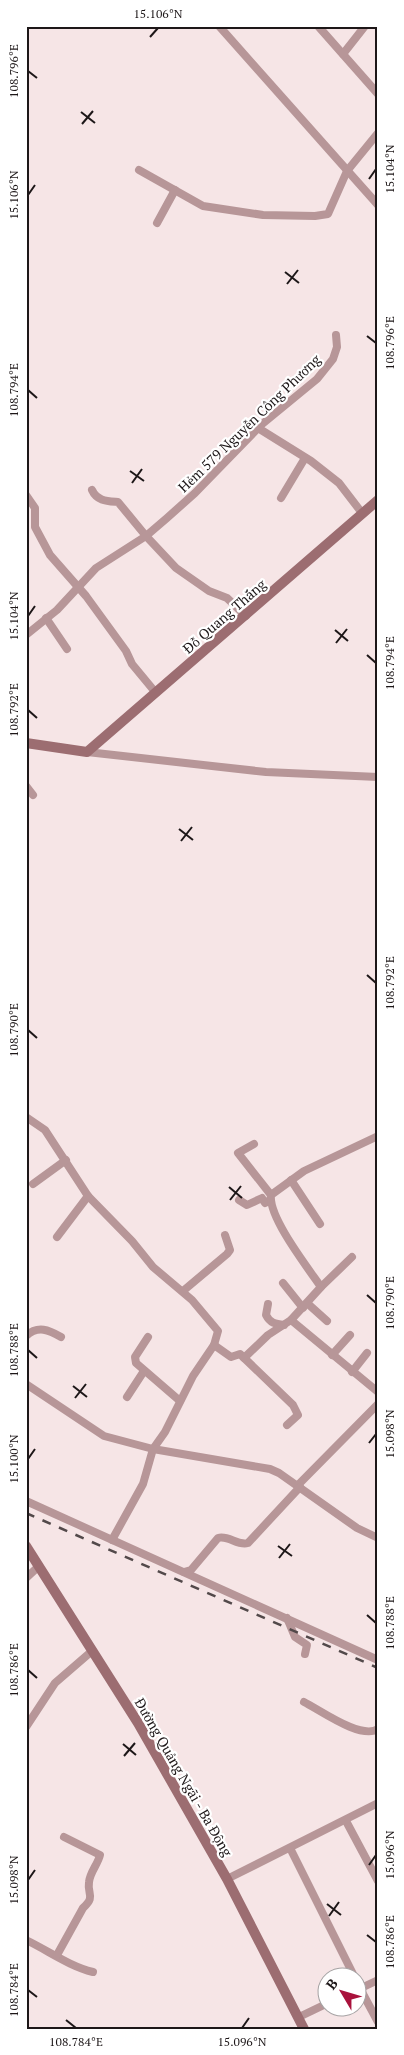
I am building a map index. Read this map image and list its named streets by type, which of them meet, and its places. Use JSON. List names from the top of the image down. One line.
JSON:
{"streets":{"main road":["Đỗ Quang Thắng","Đường Quảng Ngãi - Ba Động"],"street":["Hẻm 579 Nguyễn Công Phương"]},"north":"top left","coordinates":["15.106°N","108.796°E","15.104°N","108.794°E","108.792°E","108.790°E","108.788°E","15.098°N","15.100°N","108.786°E","15.096°N","108.784°E"]}
